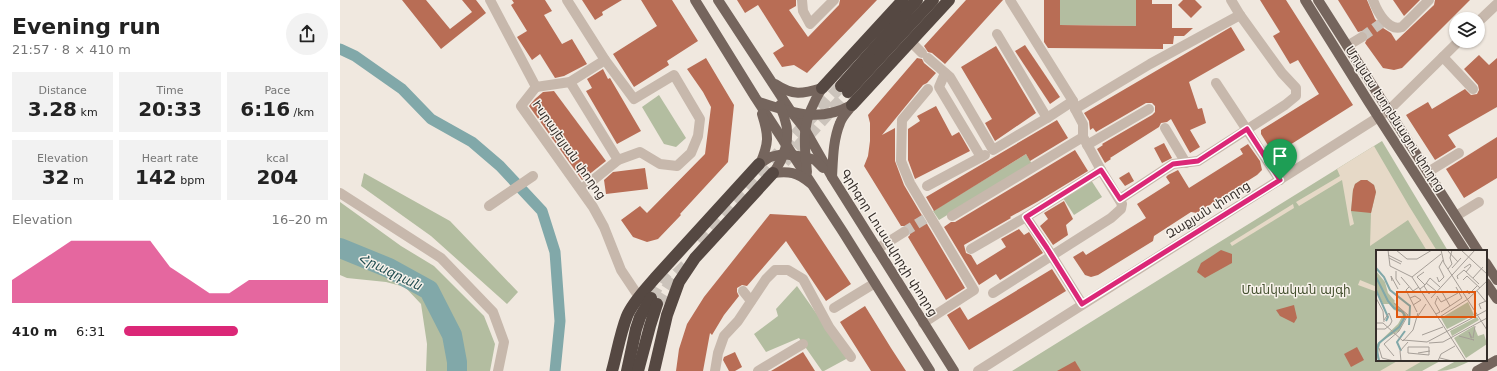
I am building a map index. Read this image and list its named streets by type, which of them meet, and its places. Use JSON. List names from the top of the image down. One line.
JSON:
{"streets":{"main road":["Մովսես Խորենացու փողոց","Գրիգոր Լուսավորչի փողոց"],"street":["Իսրայելյան փողոց","Զաքյան փողոց"]},"crossings":[["Մովսես Խորենացու փողոց","Զաքյան փողոց"]],"water":["Հրազդան"],"parks":["Մանկական այգի"],"page":{"heading":["Evening run","21:57 · 8 × 410 m"],"stats":[["Distance","3.28 km"],["Time","20:33"],["Pace","6:16 /km"],["Elevation","32 m"],["Heart rate","142 bpm"],["kcal","204"]],"chart":["Elevation","16–20 m"],"list":[{"name":"410 m","note":"6:31"}]}}
